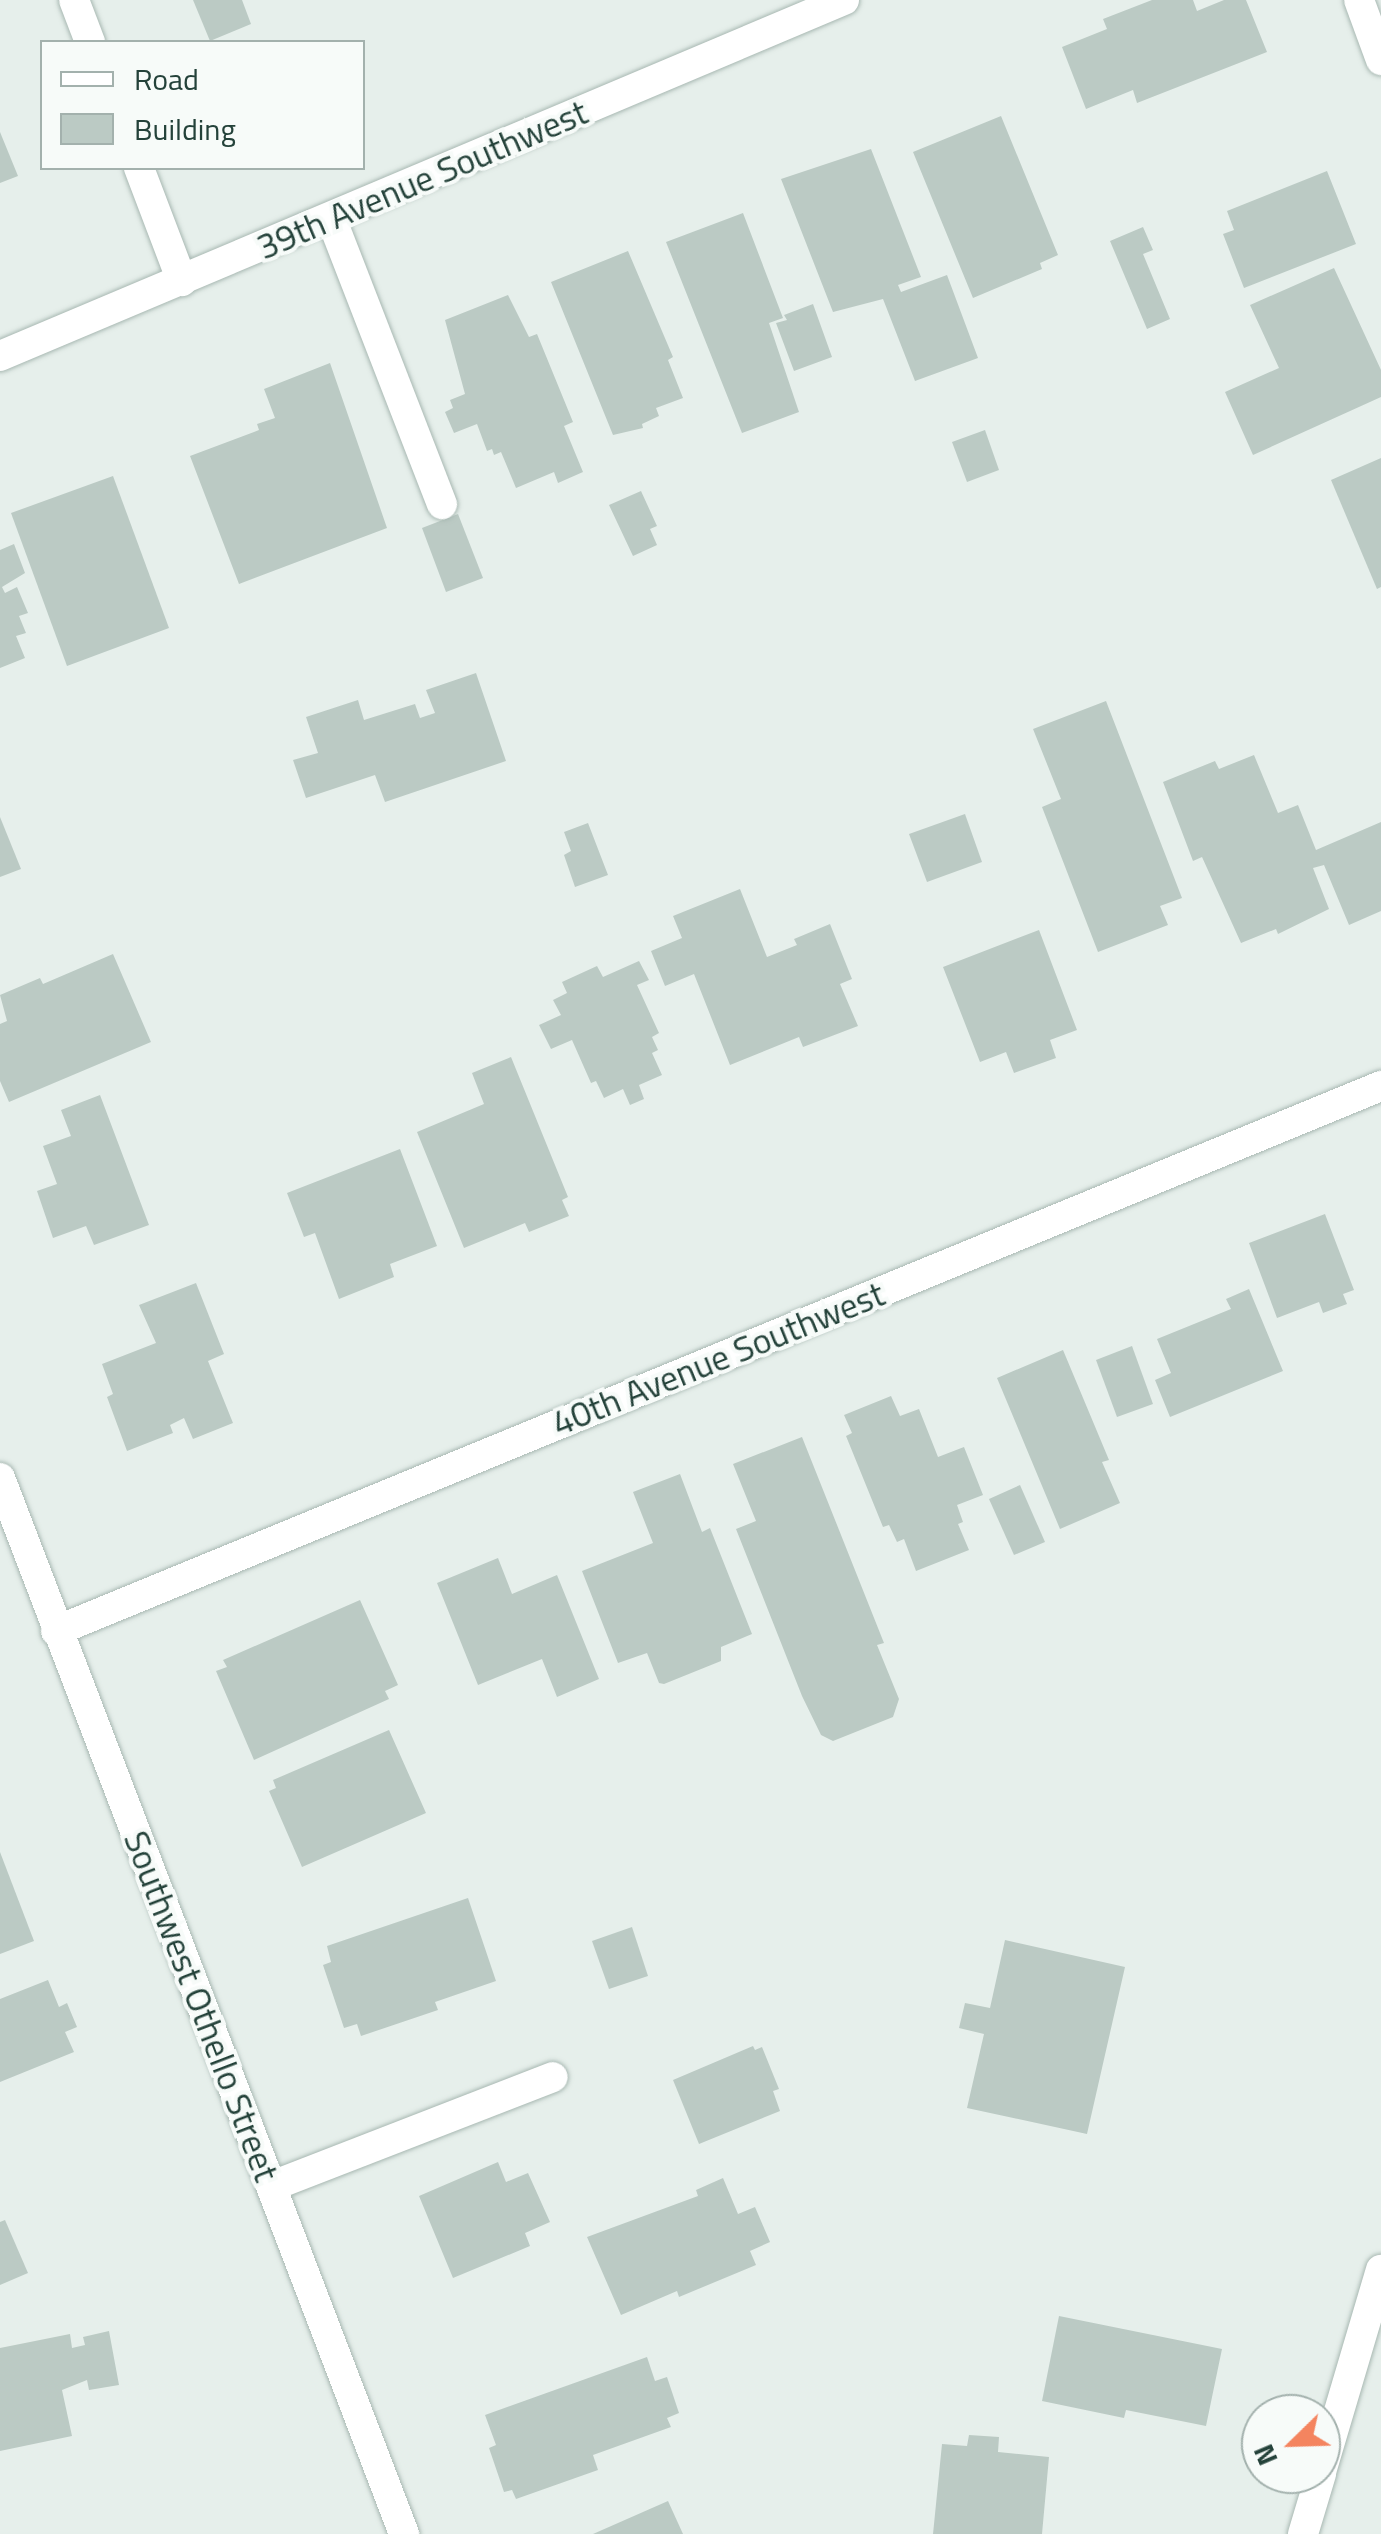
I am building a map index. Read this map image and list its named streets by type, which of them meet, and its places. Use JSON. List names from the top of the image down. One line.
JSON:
{"streets":{"street":["39th Avenue Southwest","40th Avenue Southwest","Southwest Othello Street"]},"crossings":[["40th Avenue Southwest","Southwest Othello Street"]],"legend":["Road","Building"],"north":"bottom left"}
